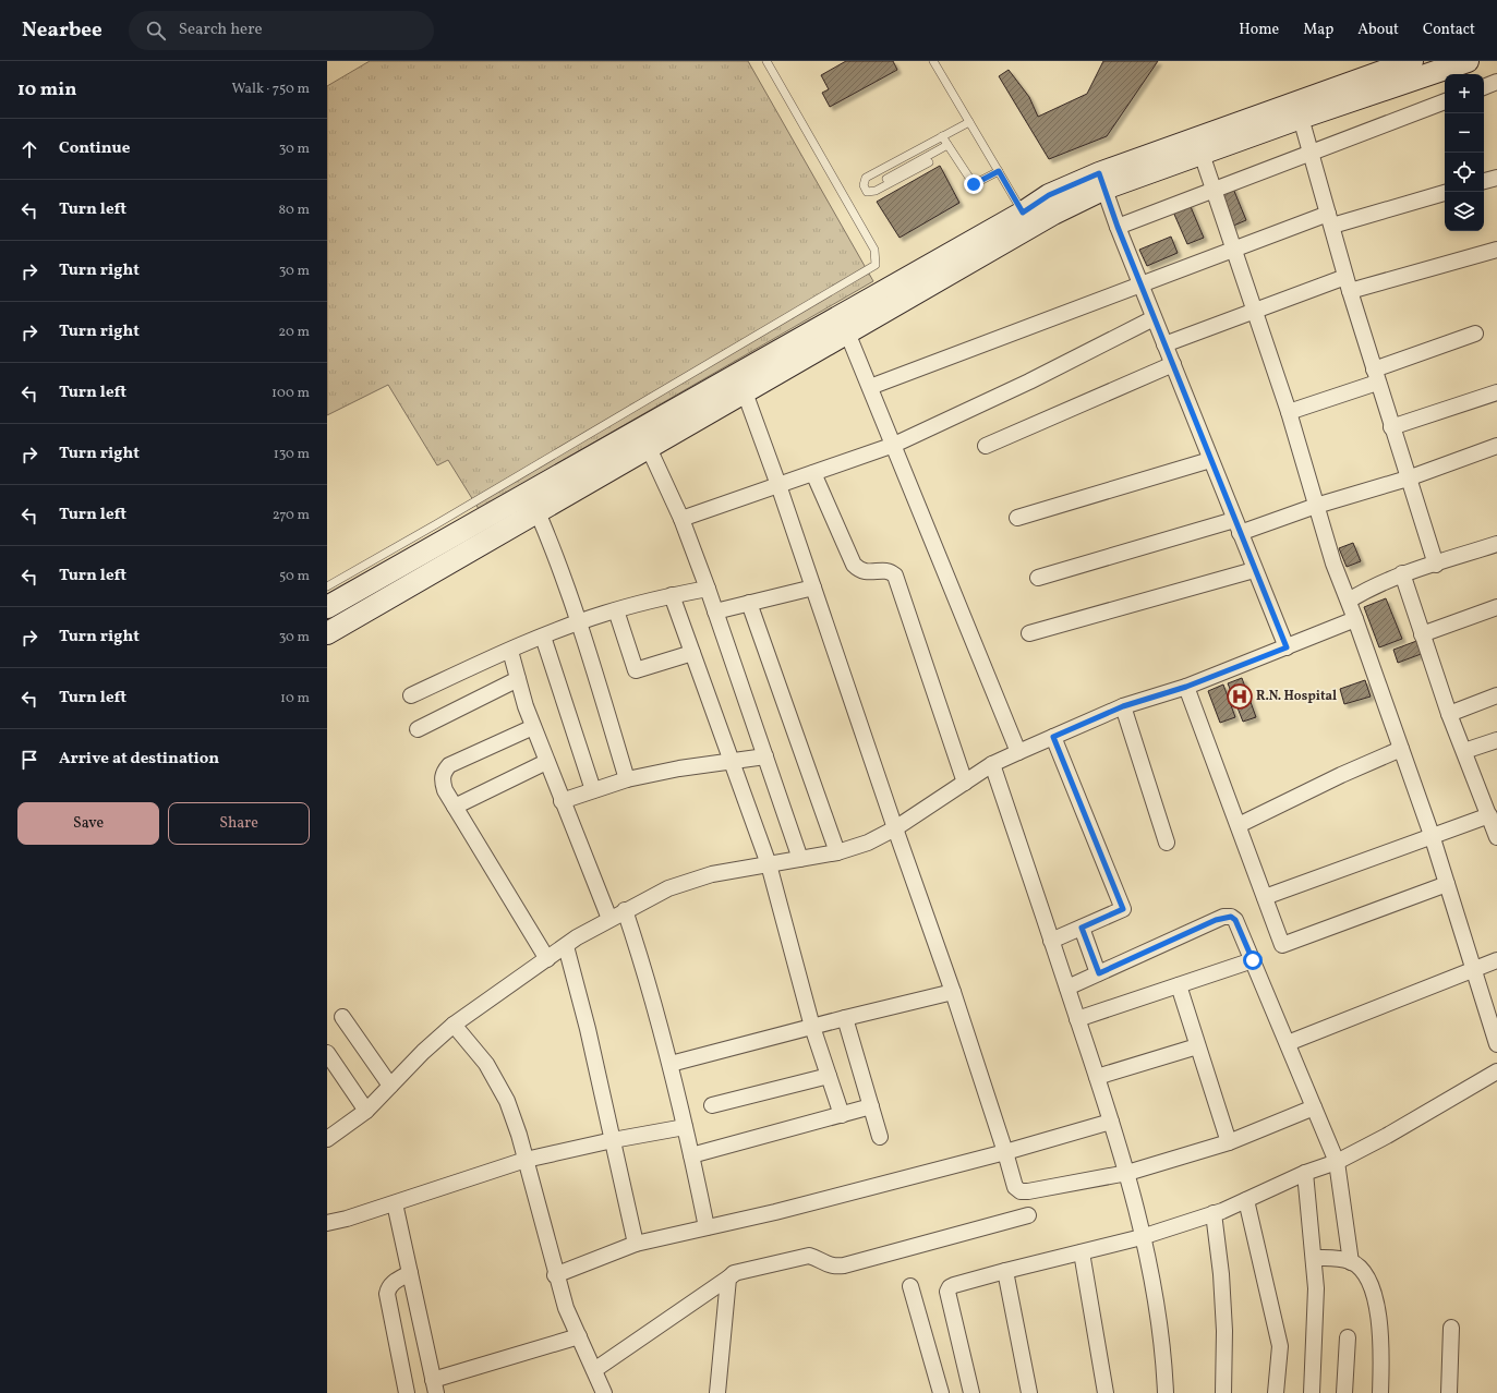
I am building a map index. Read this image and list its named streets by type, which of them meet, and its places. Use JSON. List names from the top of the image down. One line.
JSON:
{"places":{"hospital":["R.N. Hospital"]},"page":{"header":"Nearbee","search":"Search here","nav":["Home","Map","About","Contact"],"heading":["10 min","Walk · 750 m"],"map_buttons":["+","−"],"list":[["Continue","30 m"],["Turn left","80 m"],["Turn right","30 m"],["Turn right","20 m"],["Turn left","100 m"],["Turn right","130 m"],["Turn left","270 m"],["Turn left","50 m"],["Turn right","30 m"],["Turn left","10 m"],"Arrive at destination"],"buttons":["Save","Share"]}}
